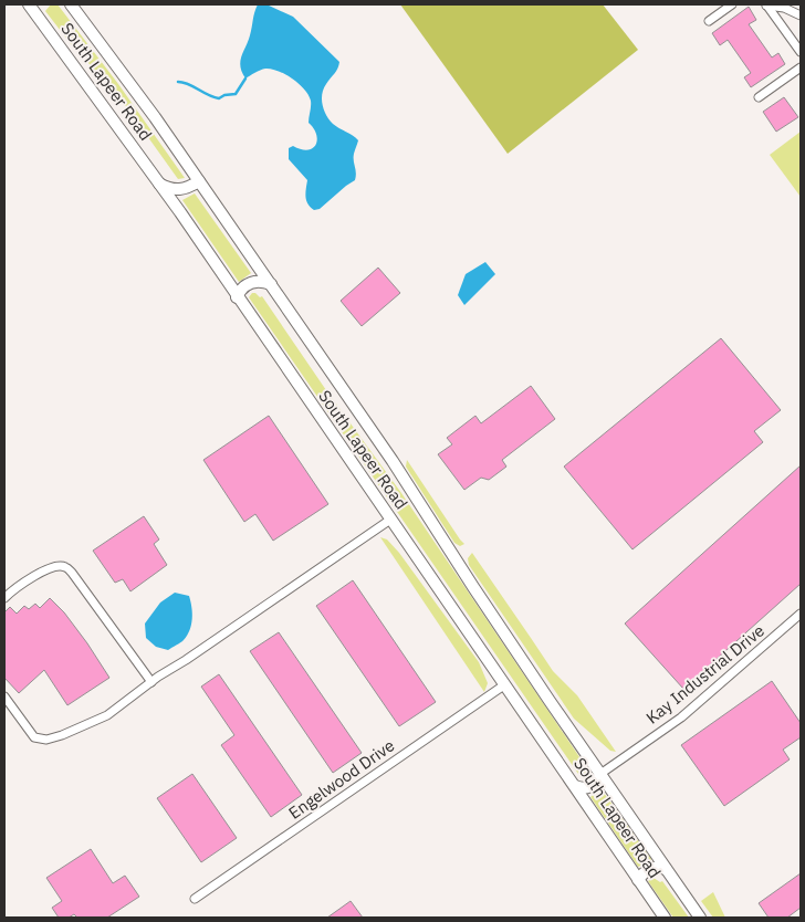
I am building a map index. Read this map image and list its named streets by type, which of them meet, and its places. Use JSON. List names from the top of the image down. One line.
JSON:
{"streets":{"main road":["South Lapeer Road"],"street":["Kay Industrial Drive","Engelwood Drive"]},"crossings":[["South Lapeer Road","Kay Industrial Drive"],["South Lapeer Road","Engelwood Drive"]]}
